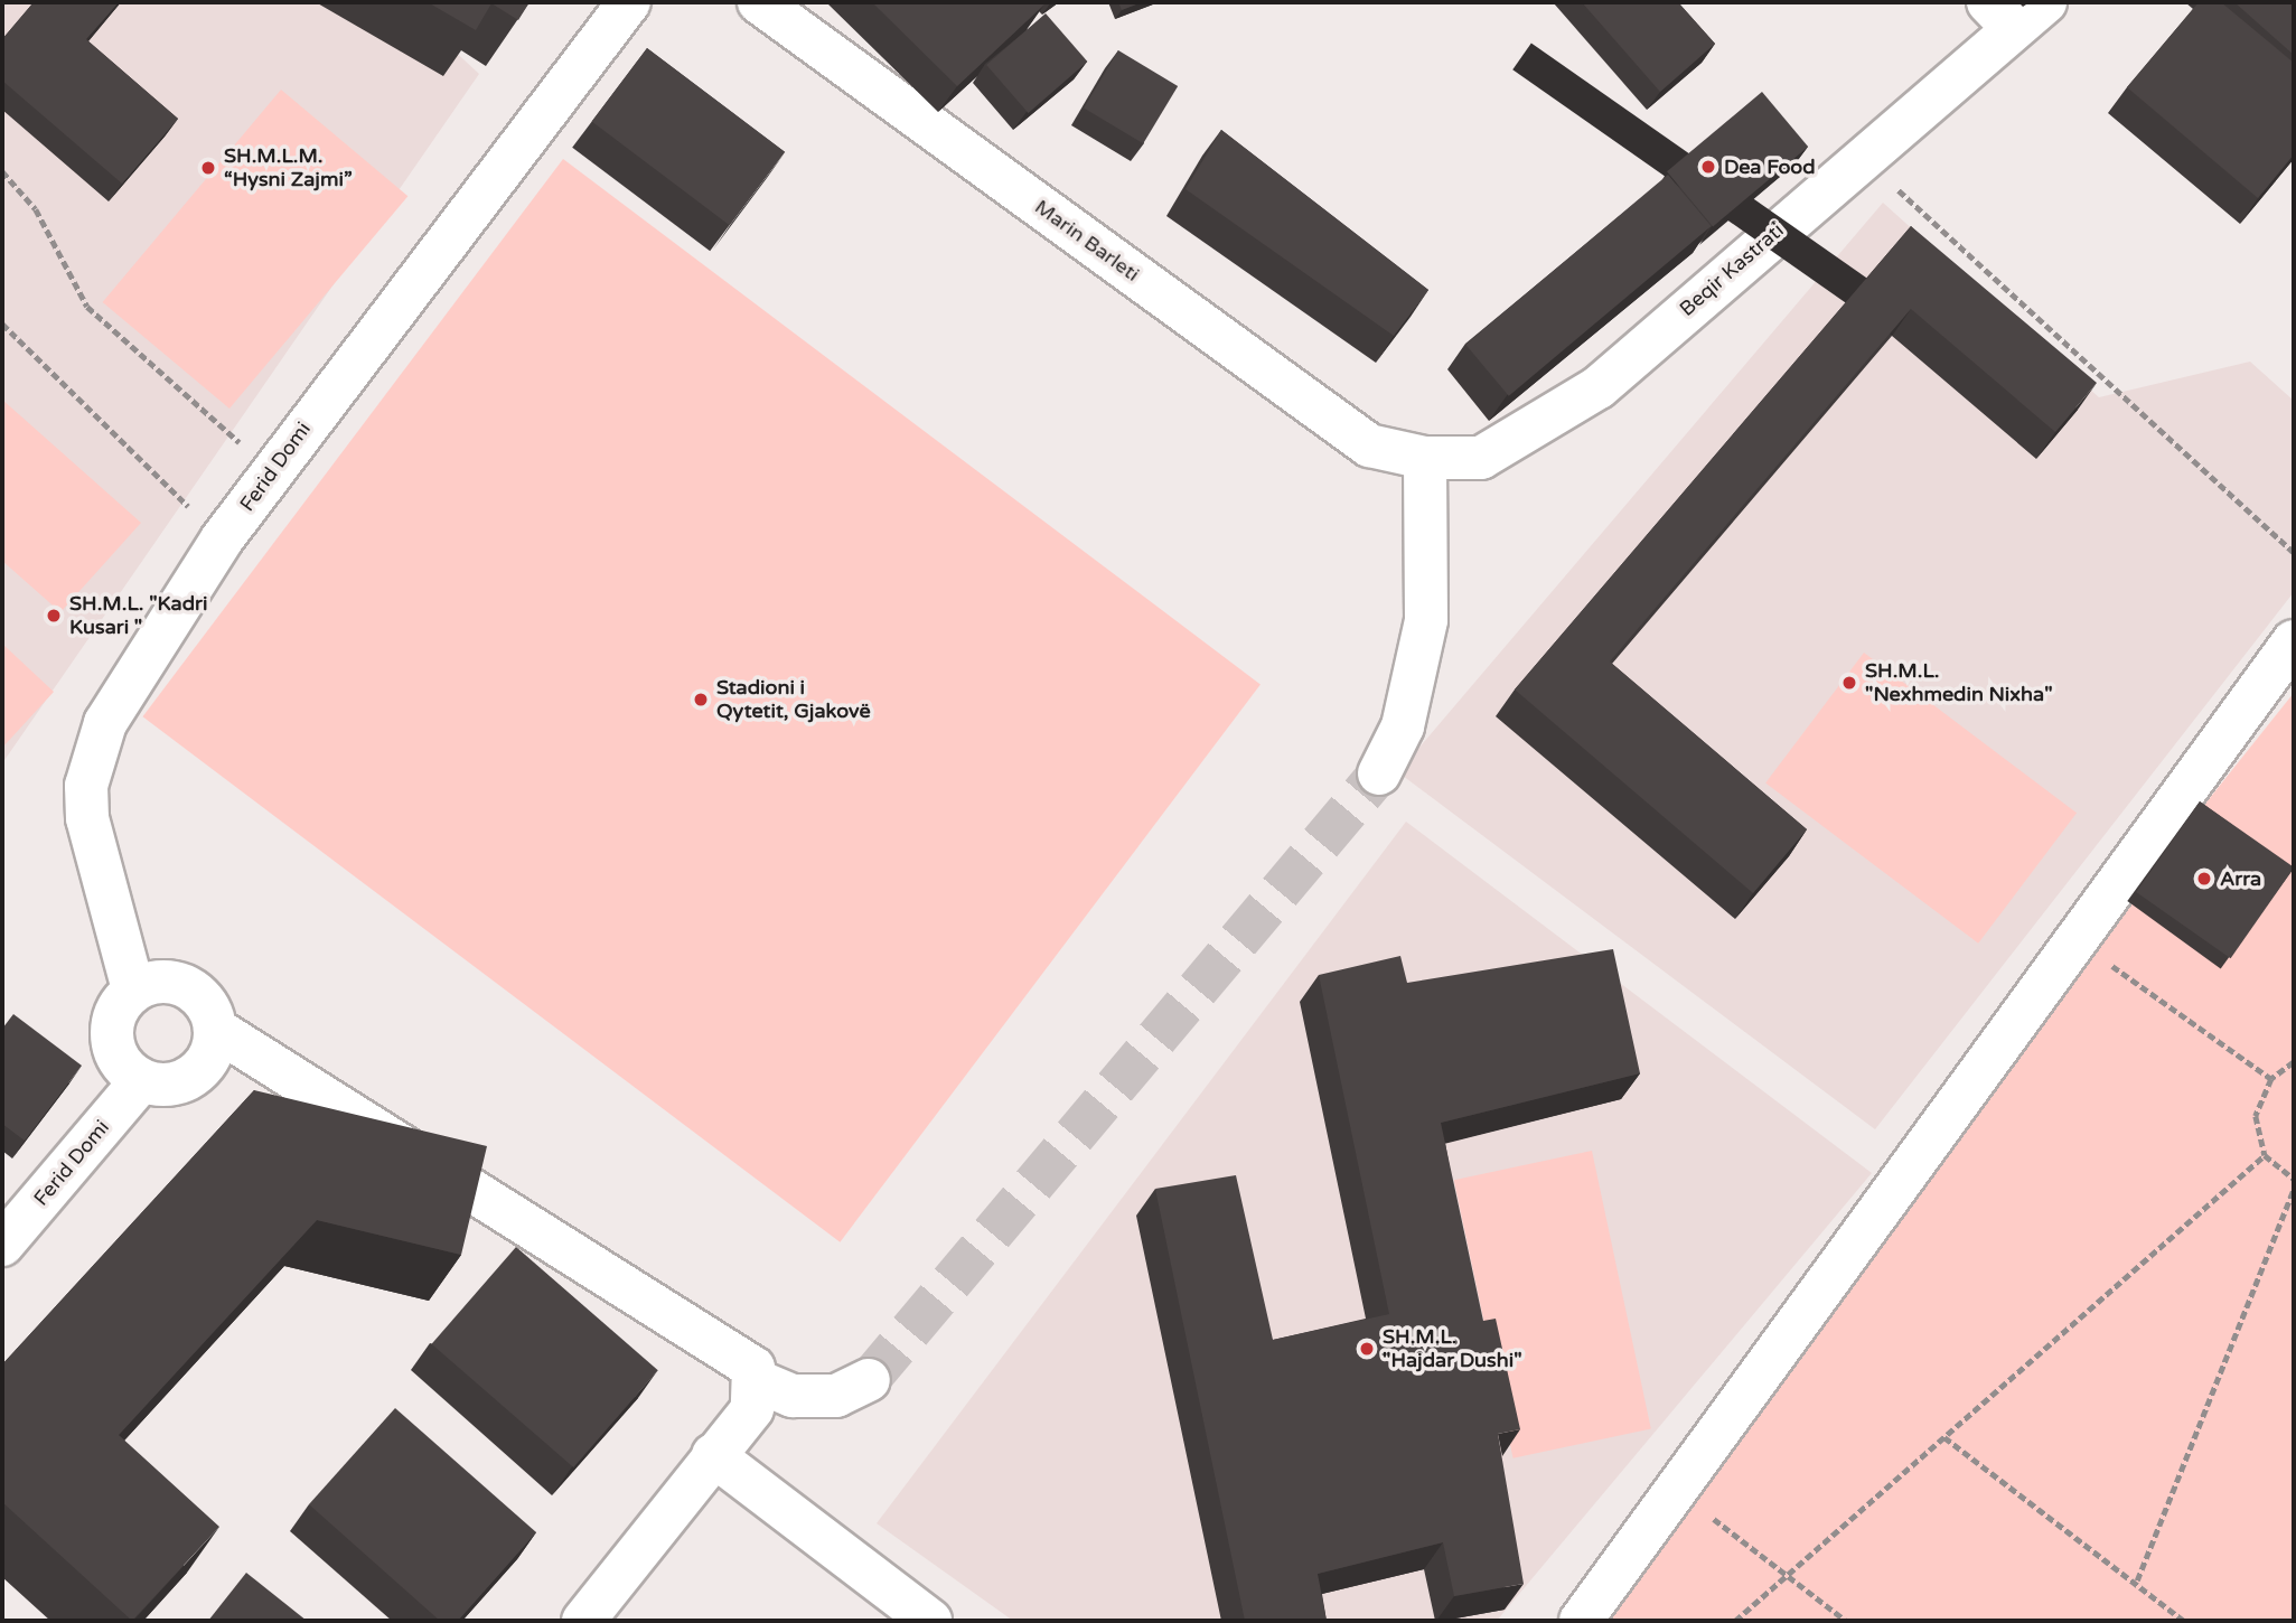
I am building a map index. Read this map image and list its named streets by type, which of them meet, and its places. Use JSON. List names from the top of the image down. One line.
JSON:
{"streets":{"street":["Marin Barleti","Beqir Kastrati","Ferid Domi"]},"crossings":[["Marin Barleti","Beqir Kastrati"]],"places":["Dea Food","SH.M.L.M. “Hysni Zajmi”","SH.M.L. \"Kadri Kusari \"","SH.M.L. \"Nexhmedin Nixha\"","Stadioni i Qytetit, Gjakovë","Arra","SH.M.L. \"Hajdar Dushi\""]}
